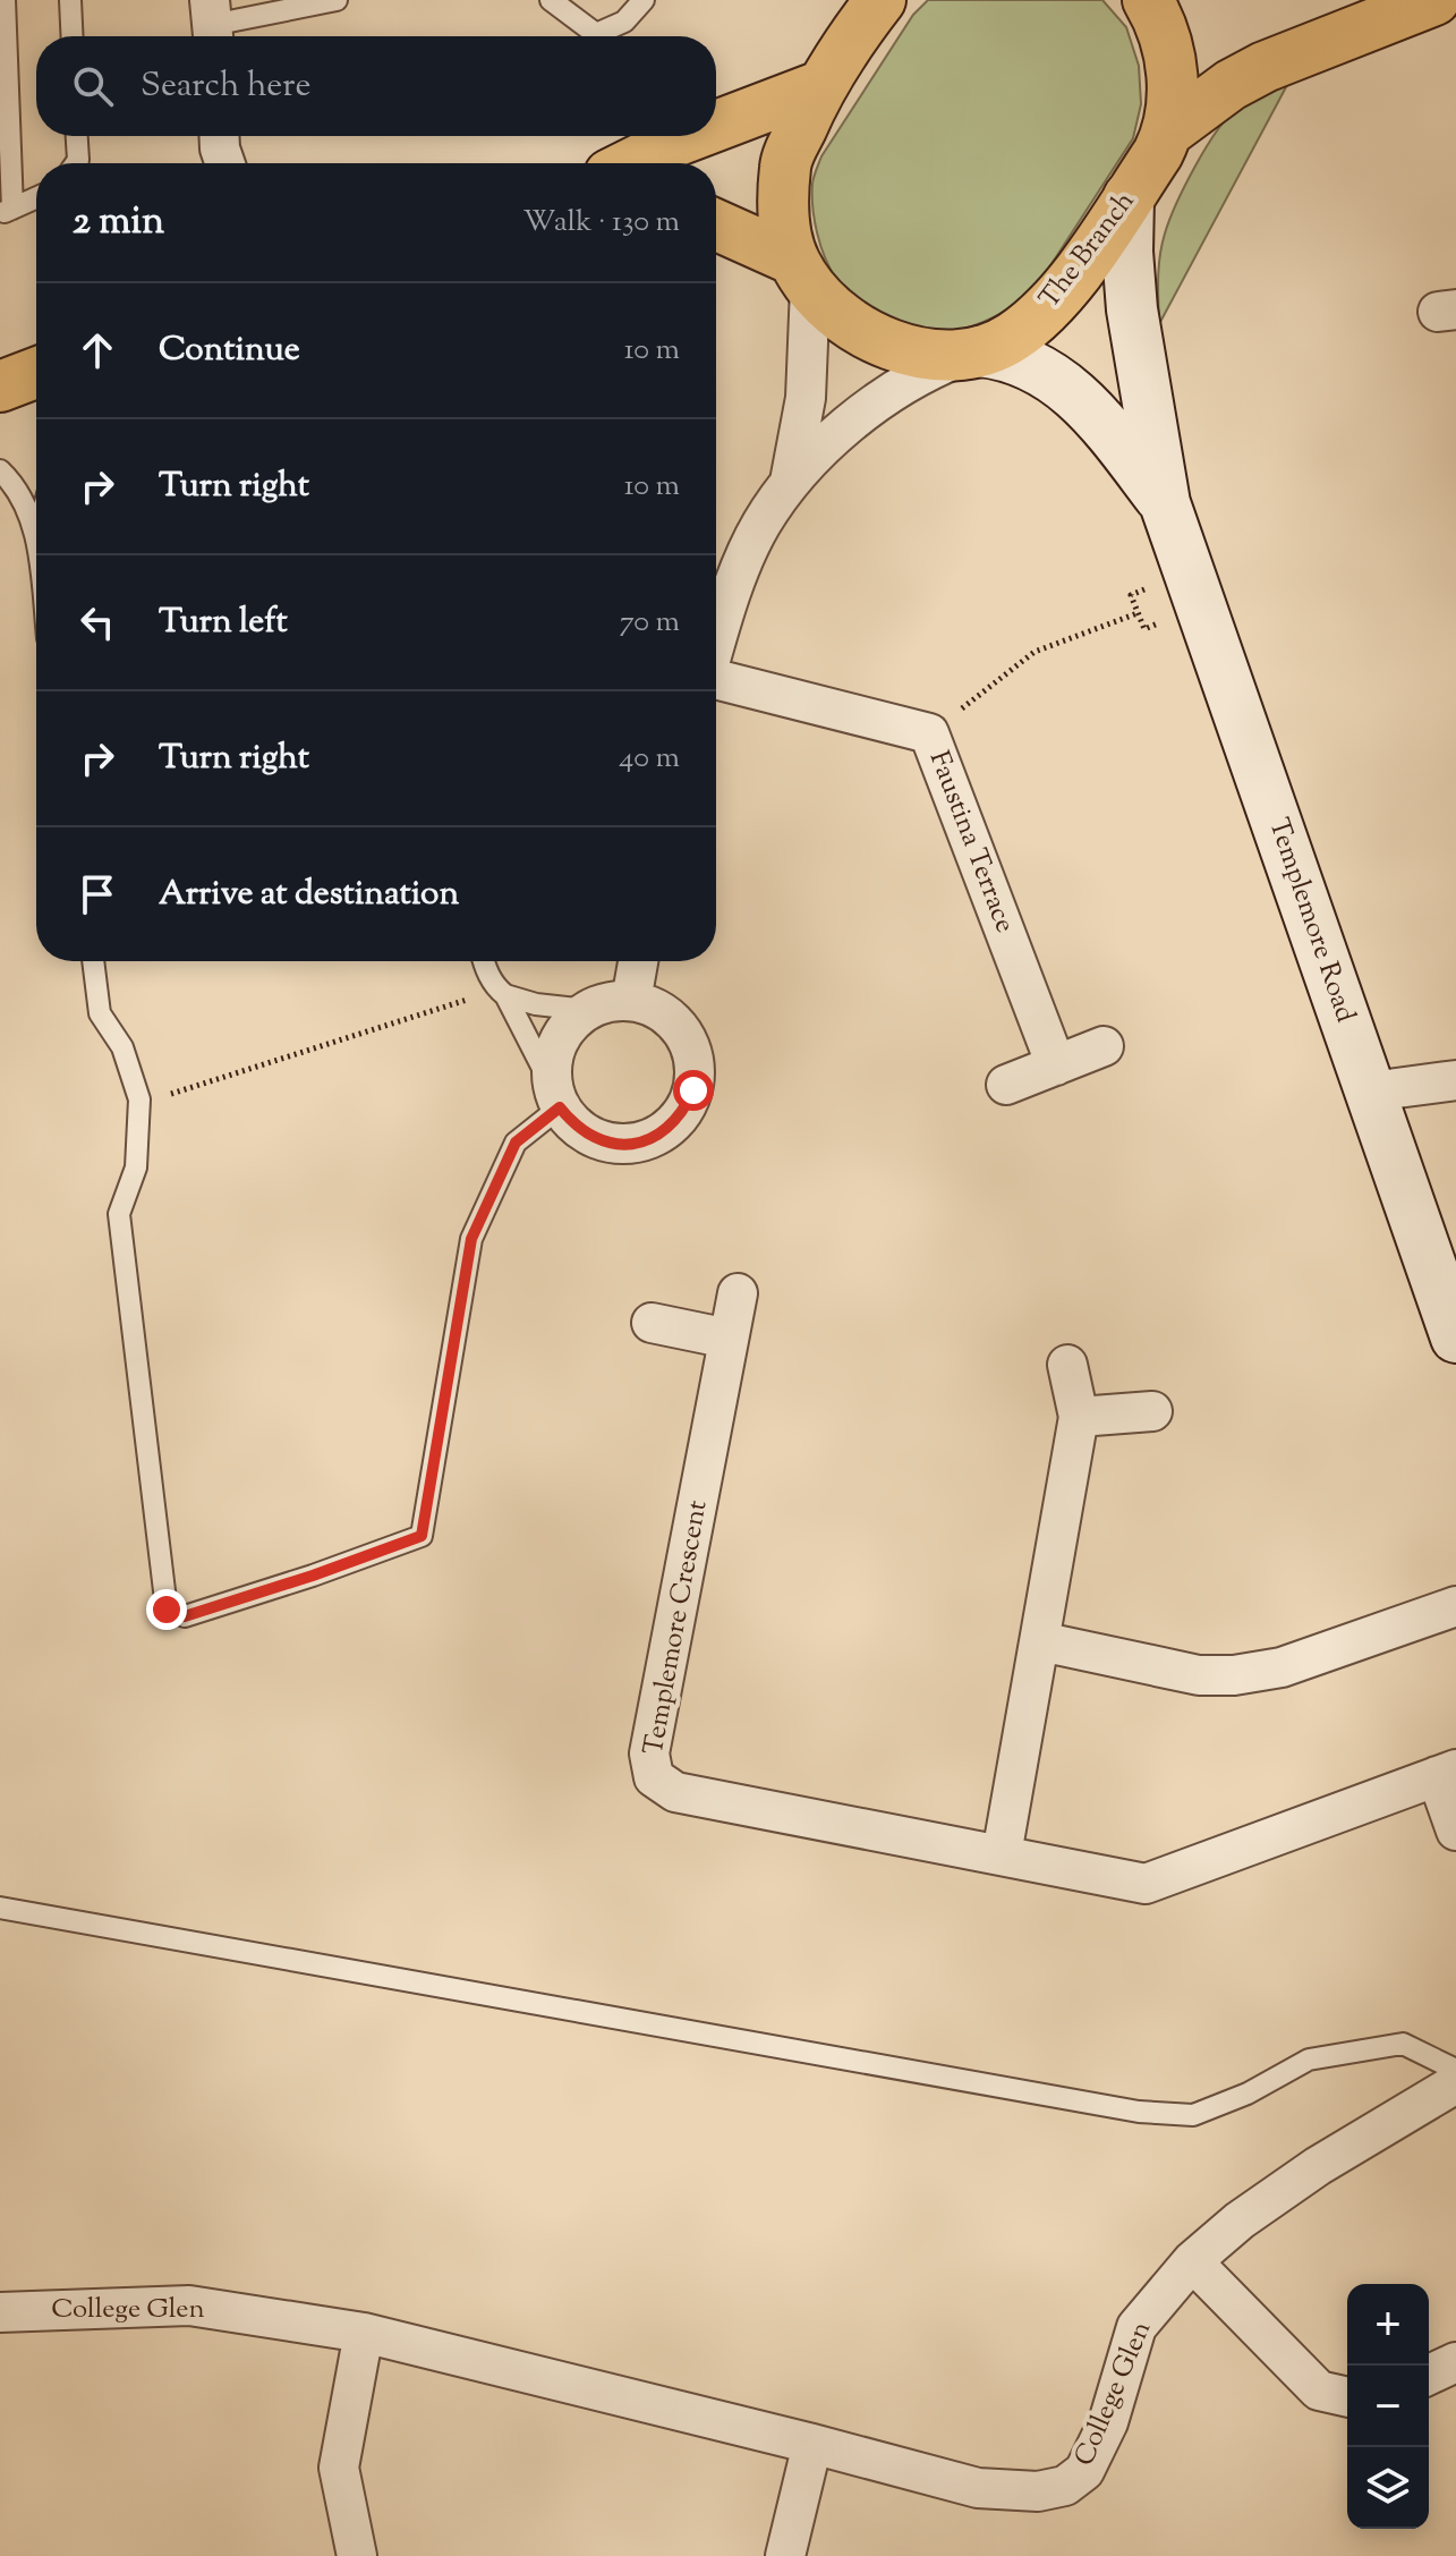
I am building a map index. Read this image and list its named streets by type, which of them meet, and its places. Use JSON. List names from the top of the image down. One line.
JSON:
{"streets":{"highway":["The Branch"],"main road":["Templemore Road"],"street":["Faustina Terrace","Templemore Crescent","College Glen"]},"crossings":[["The Branch","Templemore Road"]],"page":{"search":"Search here","heading":["2 min","Walk · 130 m"],"list":[["Continue","10 m"],["Turn right","10 m"],["Turn left","70 m"],["Turn right","40 m"],"Arrive at destination"],"map_buttons":["+","−"]}}
